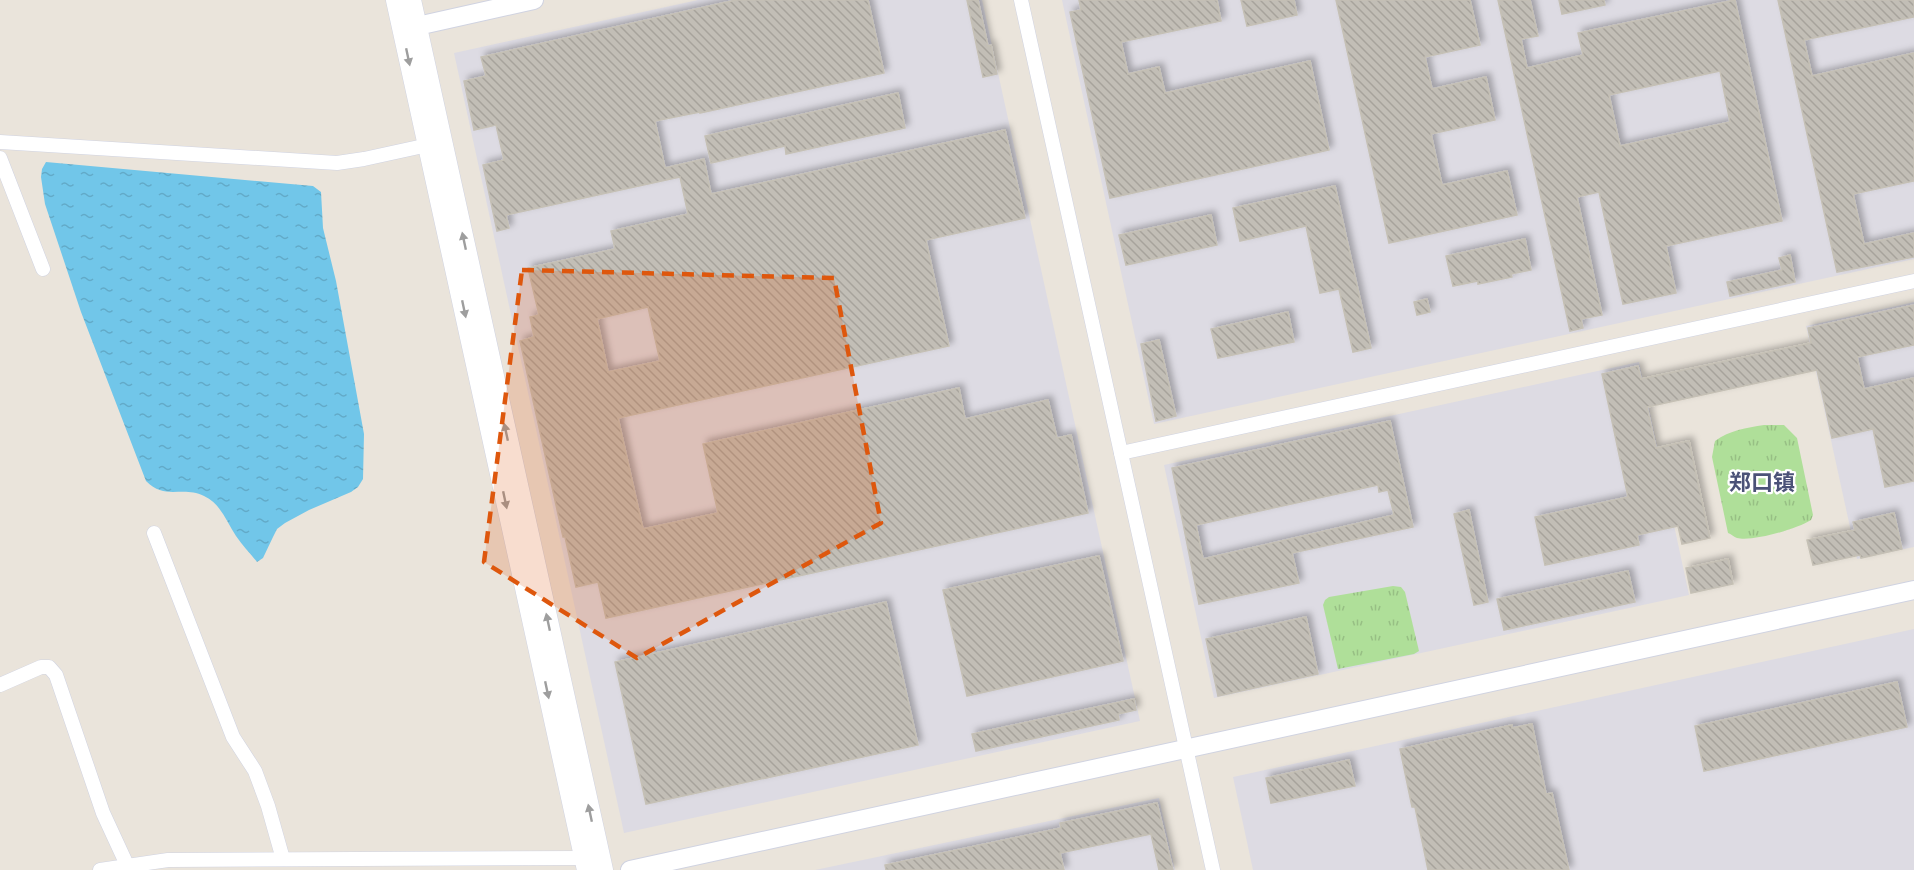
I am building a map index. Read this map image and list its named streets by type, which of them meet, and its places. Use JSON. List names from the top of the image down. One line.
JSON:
{"districts":["郑口镇"]}
